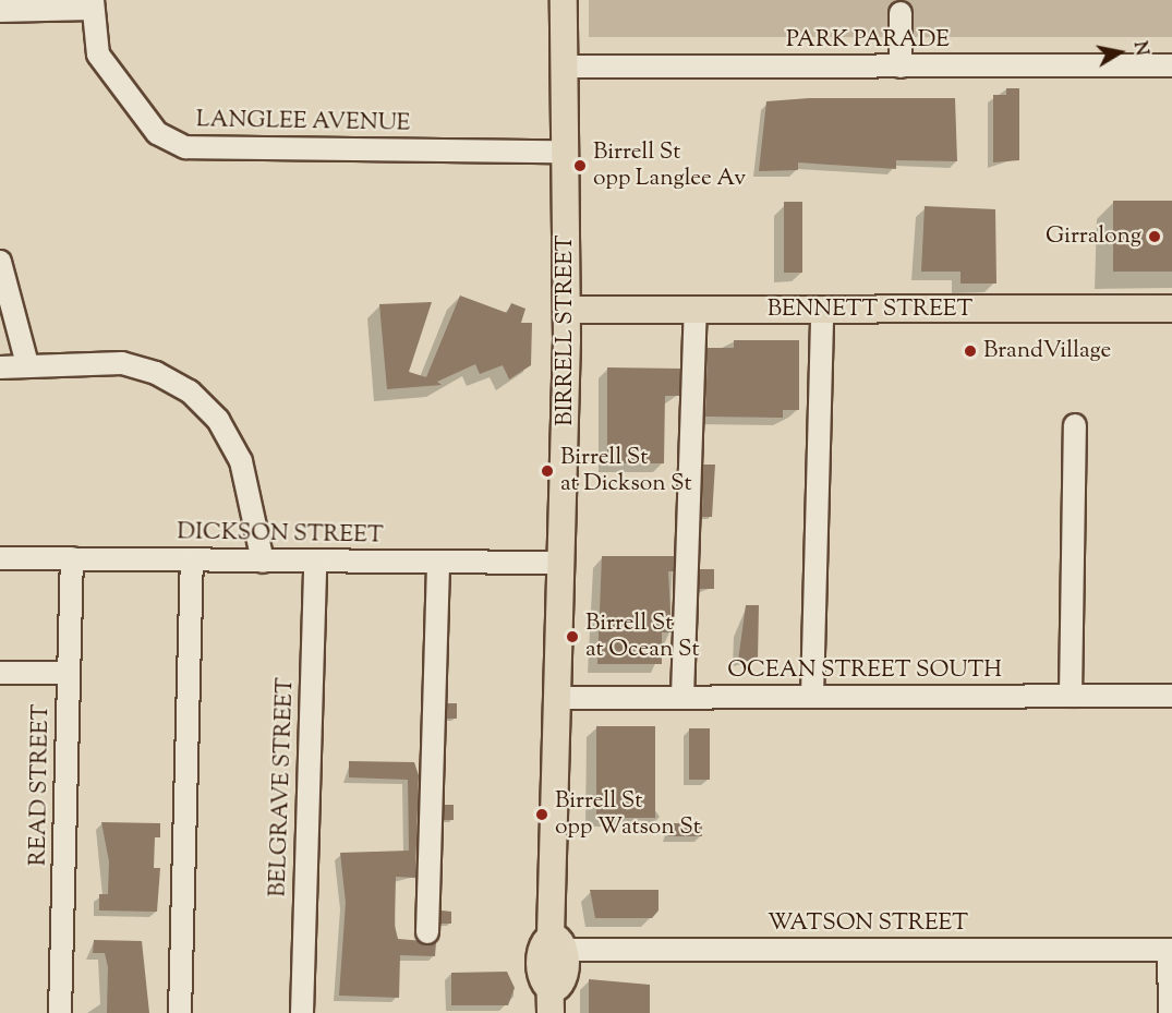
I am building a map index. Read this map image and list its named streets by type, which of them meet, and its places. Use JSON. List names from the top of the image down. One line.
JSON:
{"streets":{"main road":["BENNETT STREET","BIRRELL STREET"],"street":["PARK PARADE","LANGLEE AVENUE","DICKSON STREET","OCEAN STREET SOUTH","READ STREET","BELGRAVE STREET","WATSON STREET"]},"crossings":[["PARK PARADE","BIRRELL STREET"],["LANGLEE AVENUE","BIRRELL STREET"],["BENNETT STREET","BIRRELL STREET"],["BIRRELL STREET","DICKSON STREET"],["BIRRELL STREET","OCEAN STREET SOUTH"],["BIRRELL STREET","WATSON STREET"],["DICKSON STREET","READ STREET"],["DICKSON STREET","BELGRAVE STREET"]],"places":["Birrell St opp Langlee Av","Girralong","BrandVillage","Birrell St at Dickson St","Birrell St at Ocean St","Birrell St opp Watson St"],"north":"right"}
